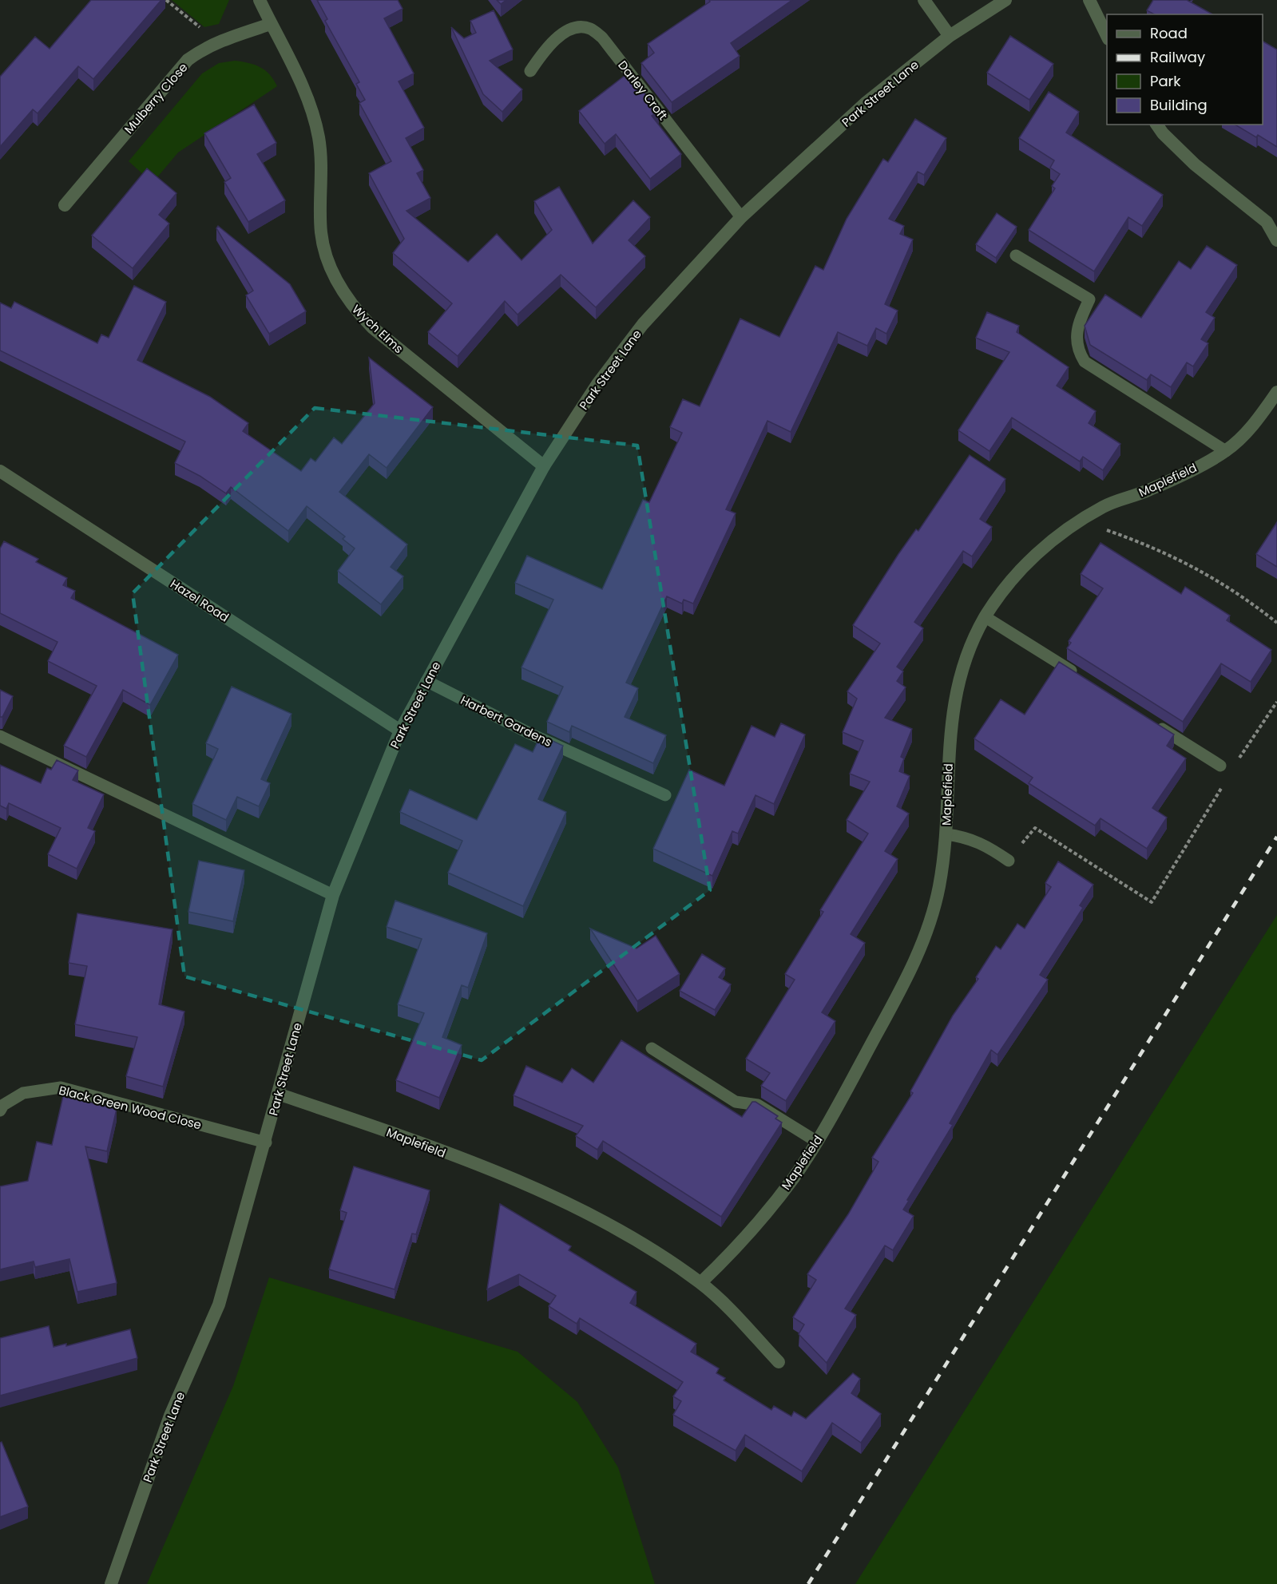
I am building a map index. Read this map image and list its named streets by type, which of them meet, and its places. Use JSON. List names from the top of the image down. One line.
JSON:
{"streets":{"street":["Park Street Lane","Mulberry Close","Wych Elms","Maplefield","Hazel Road"],"lane":["Darley Croft","Harbert Gardens","Black Green Wood Close"]},"crossings":[["Darley Croft","Park Street Lane"],["Park Street Lane","Wych Elms"],["Park Street Lane","Maplefield"],["Park Street Lane","Hazel Road"],["Park Street Lane","Harbert Gardens"],["Park Street Lane","Black Green Wood Close"],["Mulberry Close","Wych Elms"]],"legend":["Road","Railway","Park","Building"]}
